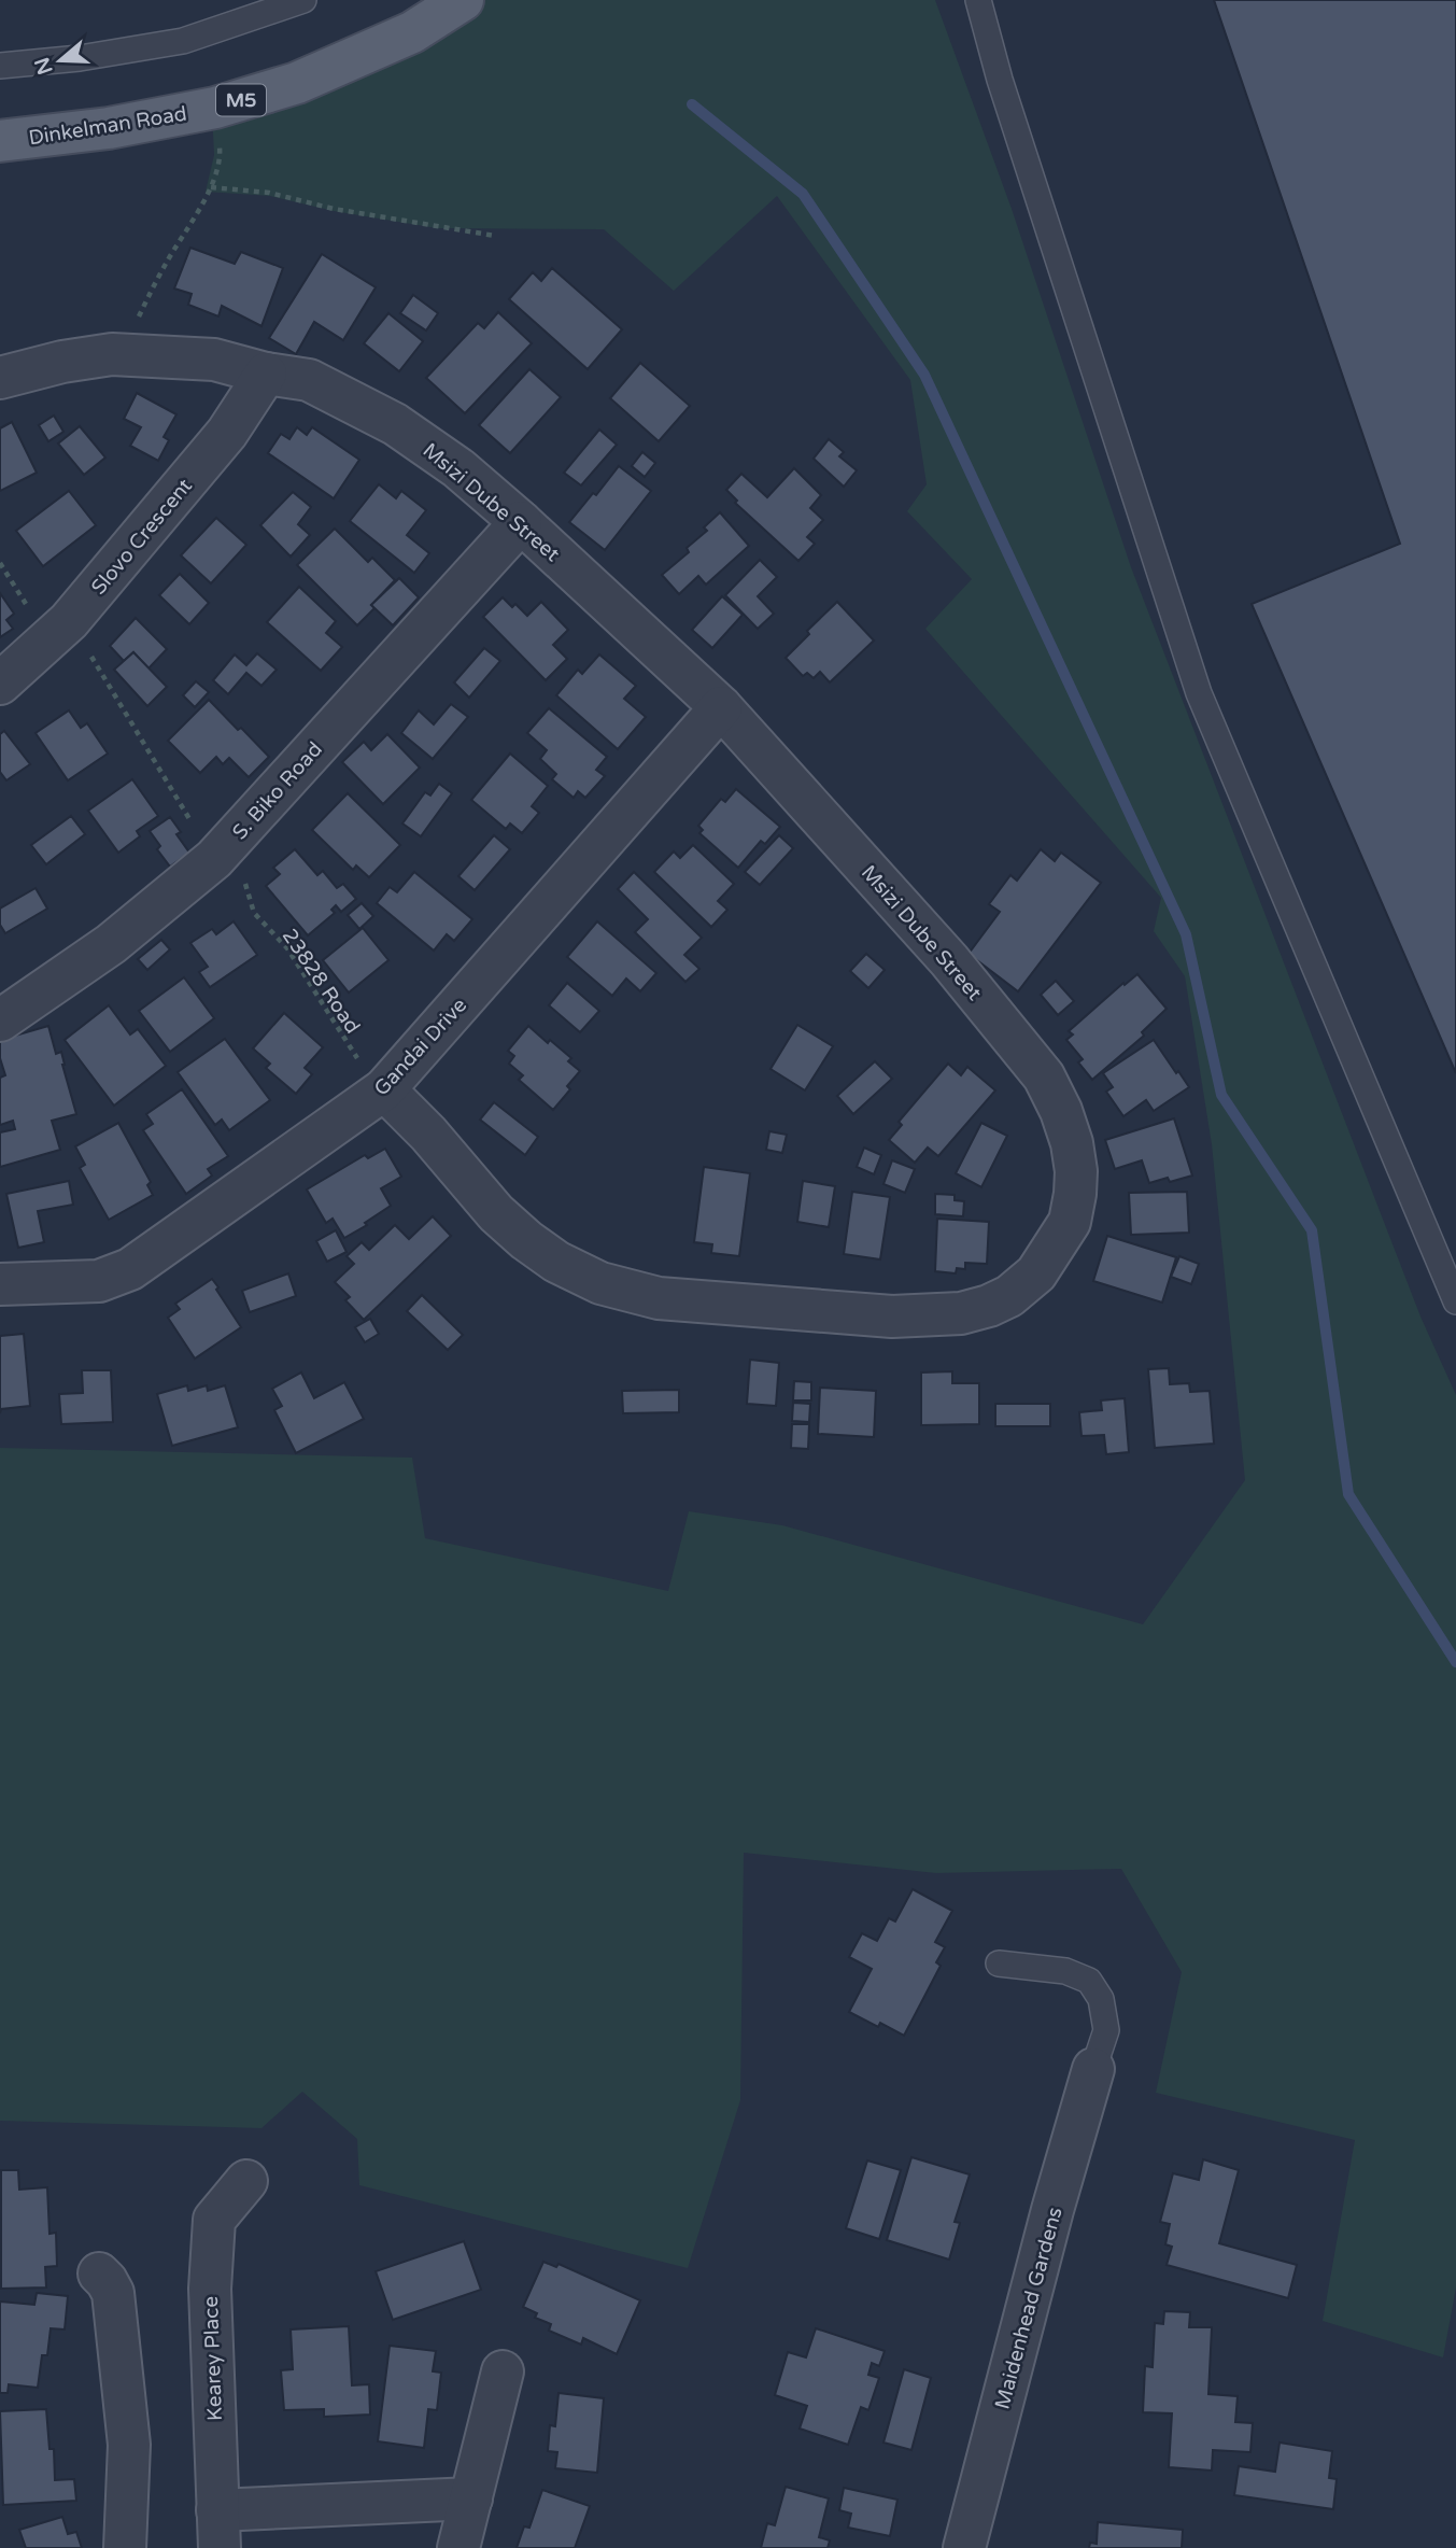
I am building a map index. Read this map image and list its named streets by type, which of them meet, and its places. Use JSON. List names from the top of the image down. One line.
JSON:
{"streets":{"main road":["M5","Dinkelman Road"],"street":["Msizi Dube Street","Slovo Crescent","S. Biko Road","Gandai Drive","Maidenhead Gardens","Kearey Place"],"path":["23828 Road"]},"crossings":[["Msizi Dube Street","Slovo Crescent"],["Msizi Dube Street","S. Biko Road"],["Msizi Dube Street","23828 Road"],["Msizi Dube Street","Gandai Drive"],["Slovo Crescent","23828 Road"],["S. Biko Road","23828 Road"],["23828 Road","Gandai Drive"]],"north":"left"}
